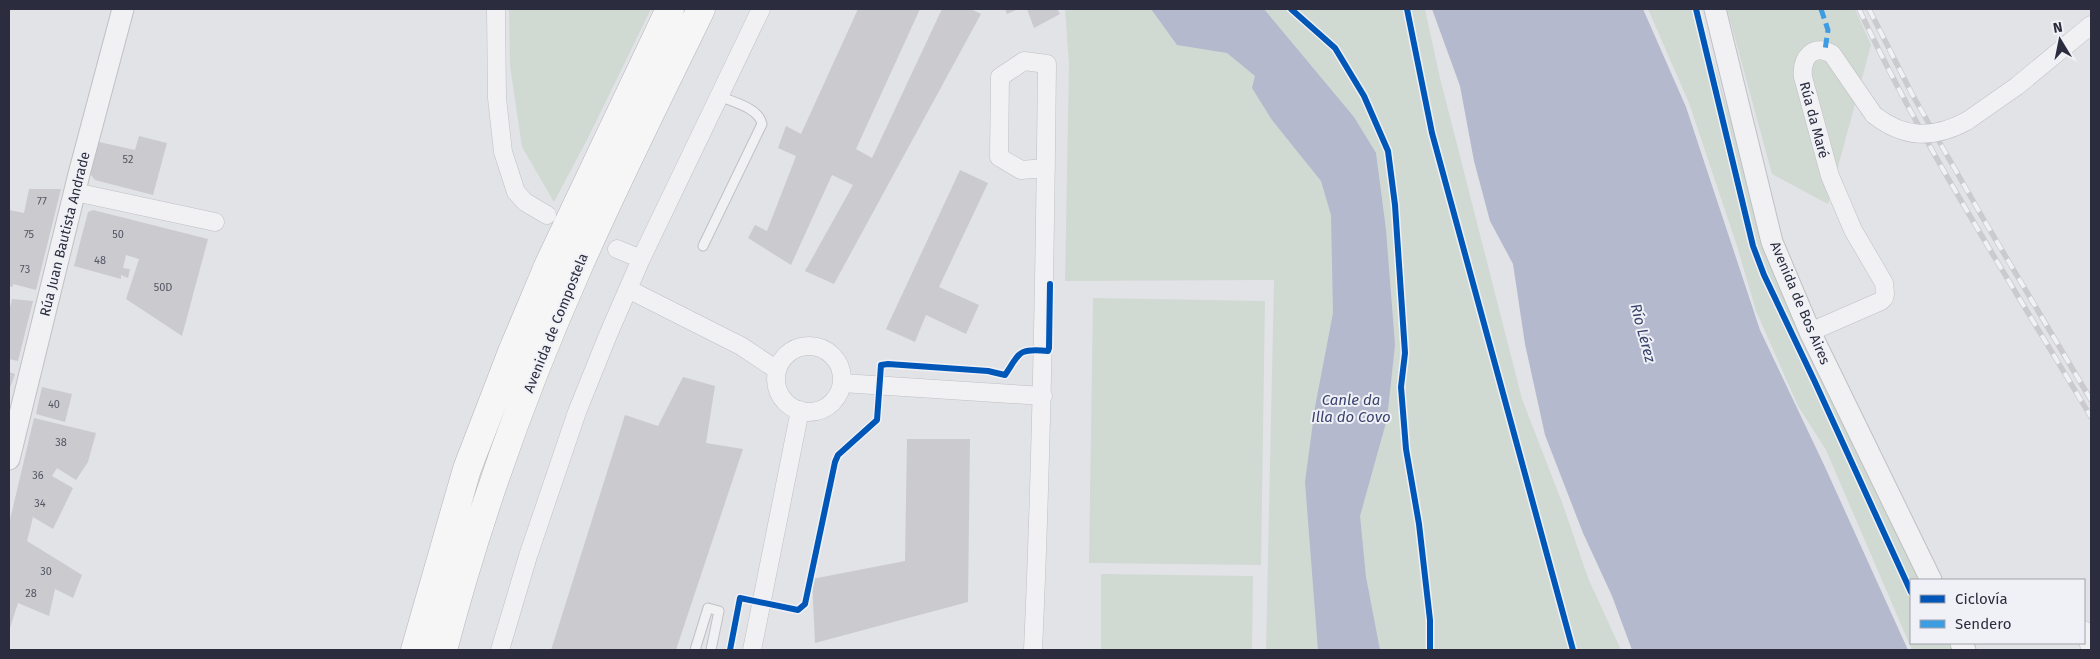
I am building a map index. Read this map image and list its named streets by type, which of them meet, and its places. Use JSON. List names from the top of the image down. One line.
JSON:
{"streets":{"highway":["Avenida de Compostela"],"street":["Rúa da Maré","Rúa Juan Bautista Andrade","Avenida de Bos Aires"]},"crossings":[["Rúa da Maré","Avenida de Bos Aires"]],"water":["Río Lérez","Canle da Illa do Covo"],"house_numbers":["52","77","75","50","48","73","50D","40","38","36","34","30","28"],"legend":["Ciclovía","Sendero"],"north":"top"}
